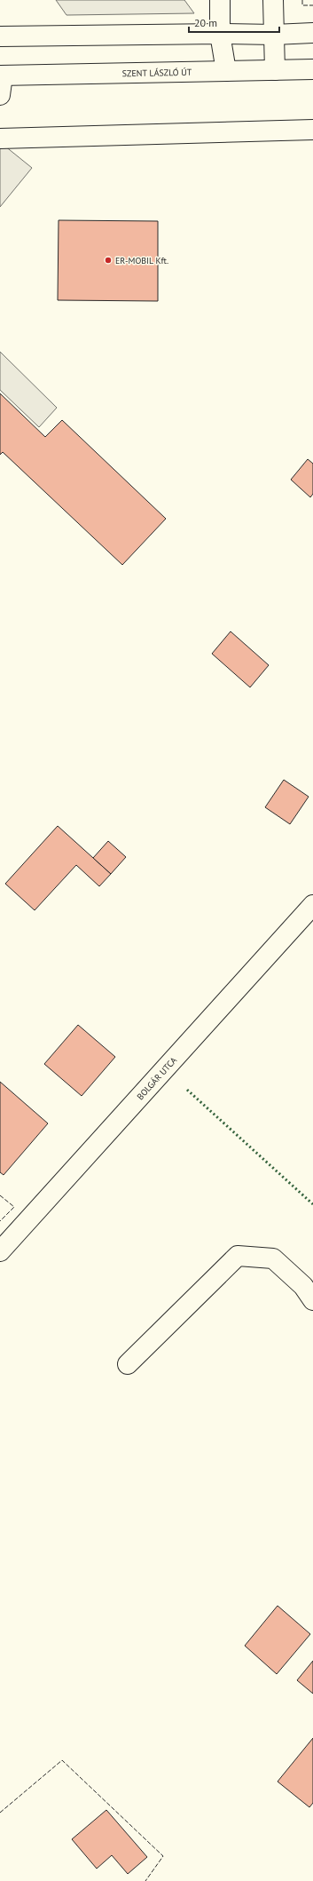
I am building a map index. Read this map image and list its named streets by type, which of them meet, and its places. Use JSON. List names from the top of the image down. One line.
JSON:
{"streets":{"street":["SZENT LÁSZLÓ ÚT","BOLGÁR UTCA"]},"places":["ER-MOBIL Kft."],"scale_bar":"20 m"}
